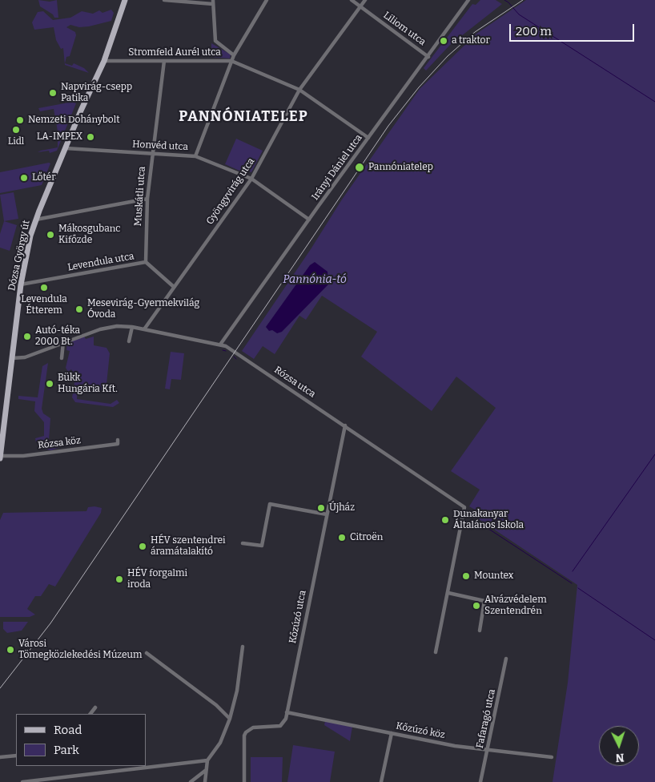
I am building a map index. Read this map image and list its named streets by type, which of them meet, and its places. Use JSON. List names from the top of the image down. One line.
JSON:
{"streets":{"main road":["Dózsa György út"],"street":["Liliom utca","Stromfeld Aurél utca","Honvéd utca","Irányi Dániel utca","Gyöngyvirág utca","Muskátli utca","Levendula utca","Rózsa utca","Rózsa köz","Kőzúzó utca","Fafaragó utca","Kőzúzó köz"]},"crossings":[["Liliom utca","Irányi Dániel utca"],["Liliom utca","Gyöngyvirág utca"],["Stromfeld Aurél utca","Irányi Dániel utca"],["Stromfeld Aurél utca","Gyöngyvirág utca"],["Stromfeld Aurél utca","Muskátli utca"],["Stromfeld Aurél utca","Dózsa György út"],["Honvéd utca","Irányi Dániel utca"],["Honvéd utca","Gyöngyvirág utca"],["Honvéd utca","Muskátli utca"],["Honvéd utca","Dózsa György út"],["Irányi Dániel utca","Rózsa utca"],["Gyöngyvirág utca","Levendula utca"],["Gyöngyvirág utca","Rózsa utca"],["Muskátli utca","Levendula utca"],["Dózsa György út","Levendula utca"],["Dózsa György út","Rózsa utca"],["Dózsa György út","Rózsa köz"],["Rózsa utca","Kőzúzó utca"],["Kőzúzó utca","Kőzúzó köz"],["Fafaragó utca","Kőzúzó köz"]],"districts":["PANNÓNIATELEP"],"water":["Pannónia-tó"],"places":["a traktor","Napvirág-csepp Patika","Nemzeti Dohánybolt","Lidl","LA-IMPEX","Pannóniatelep","Lőtér","Mákosgubanc Kifőzde","Levendula Étterem","Mesevirág-Gyermekvilág Óvoda","Autó-téka 2000 Bt.","Bükk Hungária Kft.","Újház","Dunakanyar Általános Iskola","Citroën","HÉV szentendrei áramátalakító","Mountex","HÉV forgalmi iroda","Alvázvédelem Szentendrén","Városi Tömegközlekedési Múzeum"],"legend":["Road","Park"],"scale_bar":"200 m","north":"bottom"}
